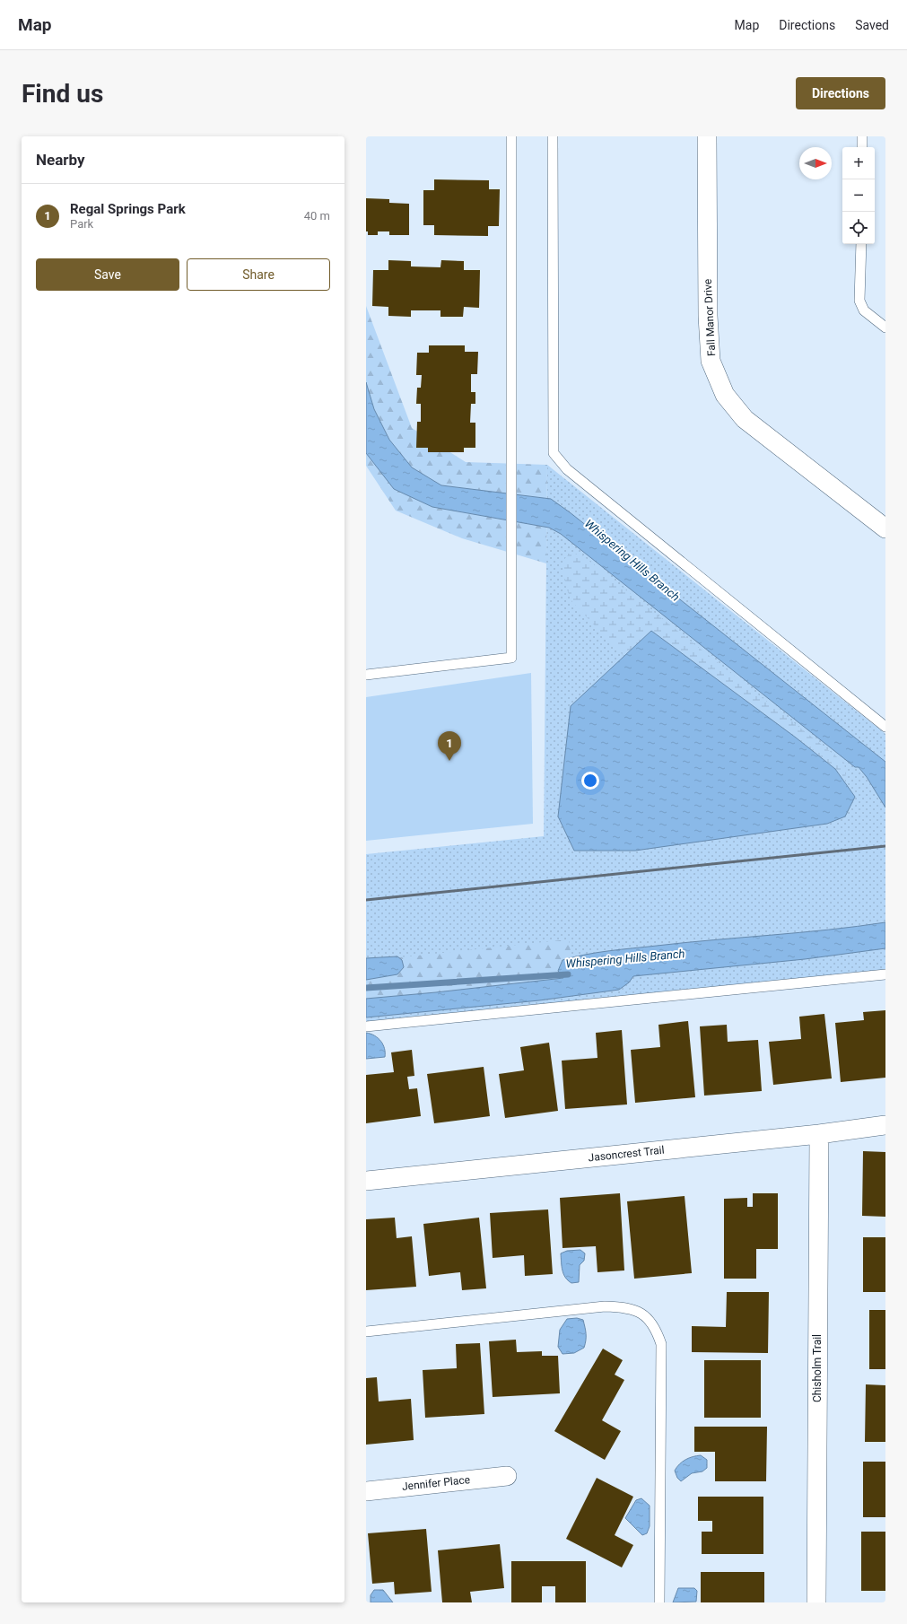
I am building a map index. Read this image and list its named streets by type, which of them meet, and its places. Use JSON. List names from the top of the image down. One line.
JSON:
{"streets":{"street":["Fall Manor Drive","Jasoncrest Trail","Chisholm Trail","Jennifer Place"]},"crossings":[["Jasoncrest Trail","Chisholm Trail"]],"water":["Whispering Hills Branch"],"north":"right","page":{"header":"Map","nav":["Map","Directions","Saved"],"buttons":["Directions",["Save","Share"]],"title":"Find us","heading":"Nearby","map_buttons":["+","−"],"list":[{"mark":"1","name":"Regal Springs Park","note":"Park","value":"40 m"}],"pins":"1"}}
